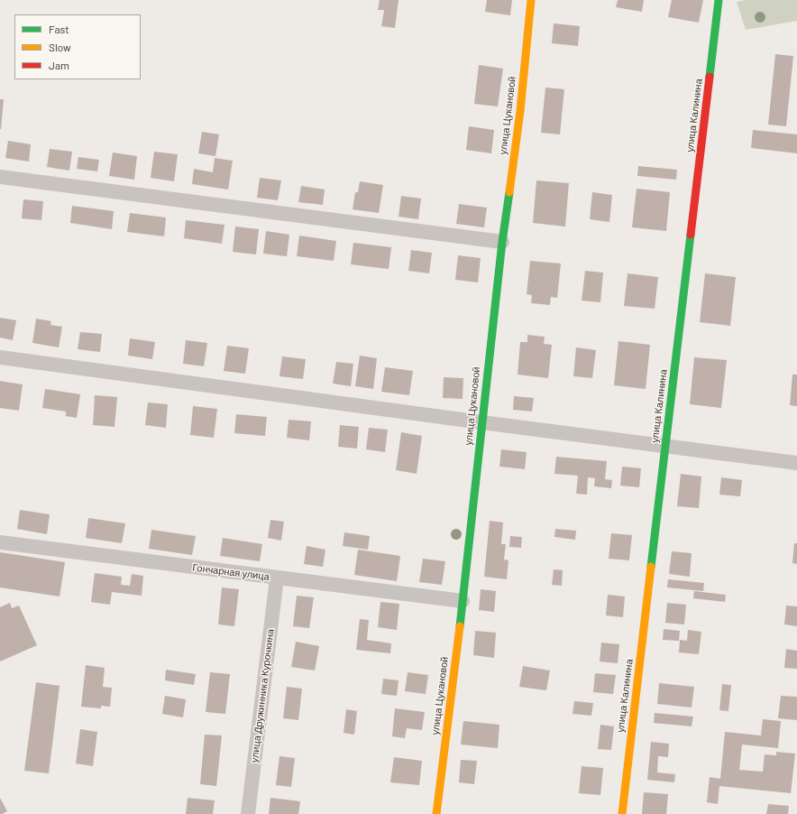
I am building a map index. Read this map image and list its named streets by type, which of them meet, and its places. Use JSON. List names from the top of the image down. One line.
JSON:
{"streets":{"street":["улица Цукановой","улица Калинина","Гончарная улица","улица Дружинника Курочкина"]},"crossings":[["улица Цукановой","Гончарная улица"],["Гончарная улица","улица Дружинника Курочкина"]],"legend":["Fast","Slow","Jam"]}
